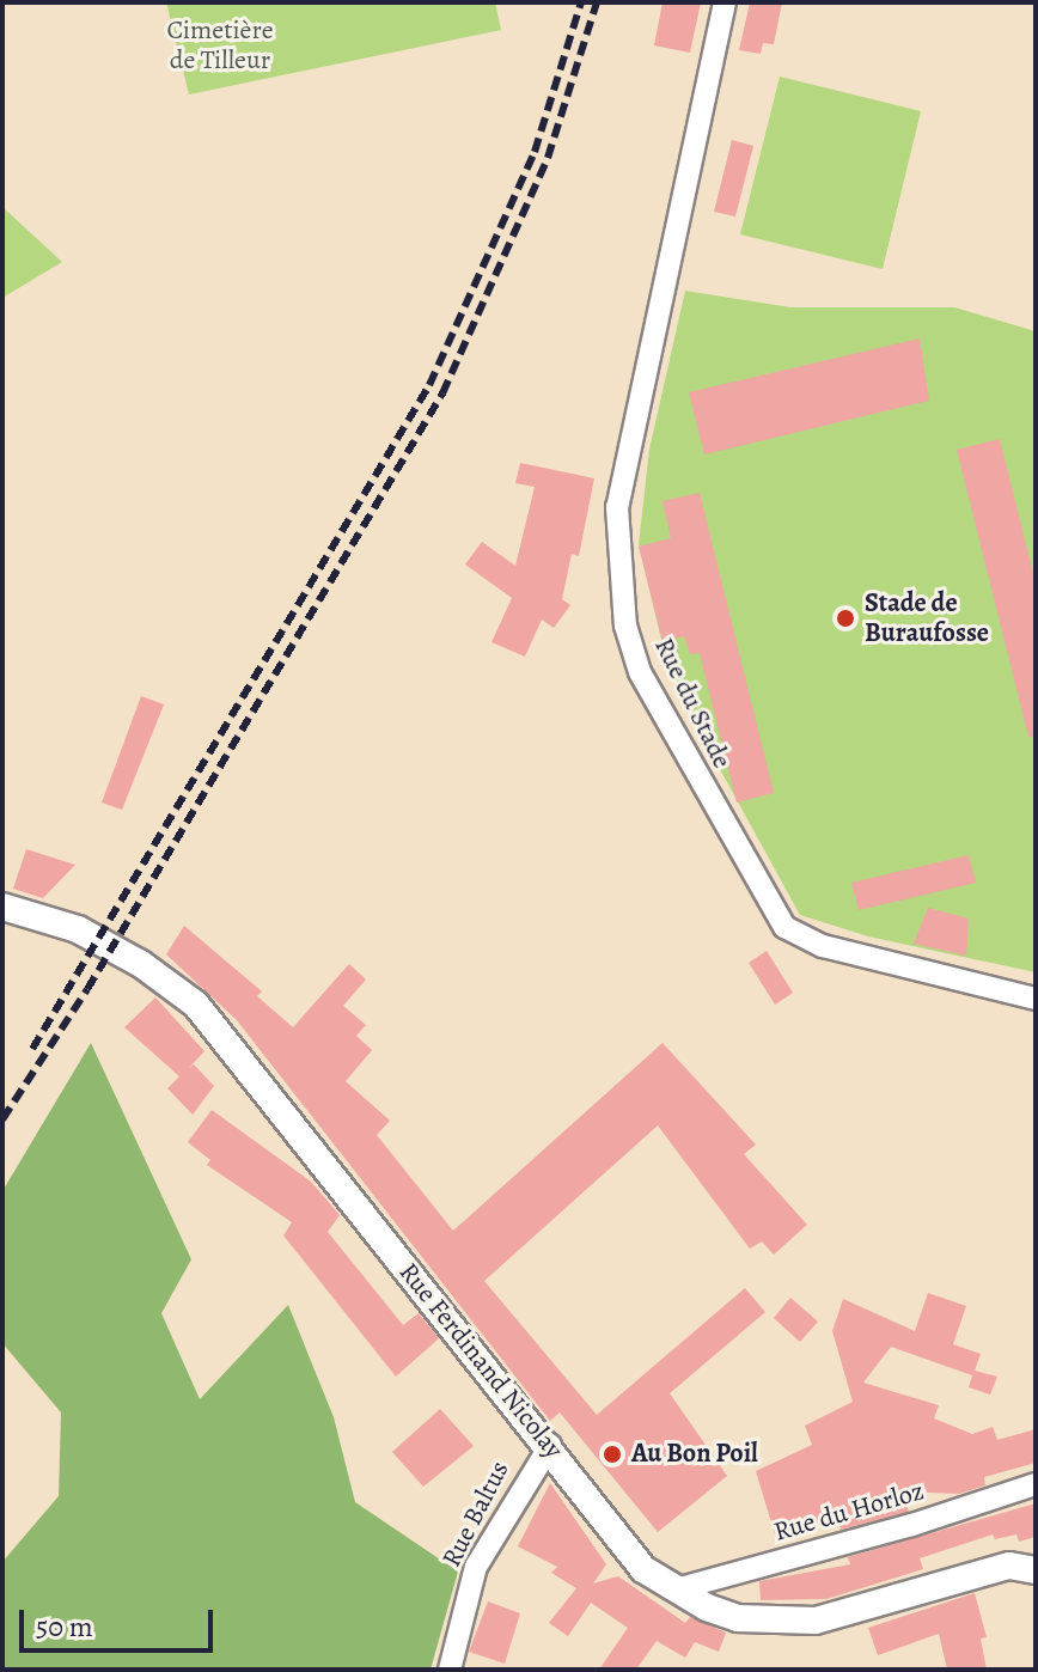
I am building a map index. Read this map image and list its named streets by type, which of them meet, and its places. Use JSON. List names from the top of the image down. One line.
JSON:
{"streets":{"street":["Rue du Stade","Rue Ferdinand Nicolay","Rue du Horloz","Rue Baltus"]},"crossings":[["Rue Ferdinand Nicolay","Rue du Horloz"],["Rue Ferdinand Nicolay","Rue Baltus"]],"parks":["Cimetière de Tilleur"],"places":["Stade de Buraufosse","Au Bon Poil"],"scale_bar":"50 m"}
